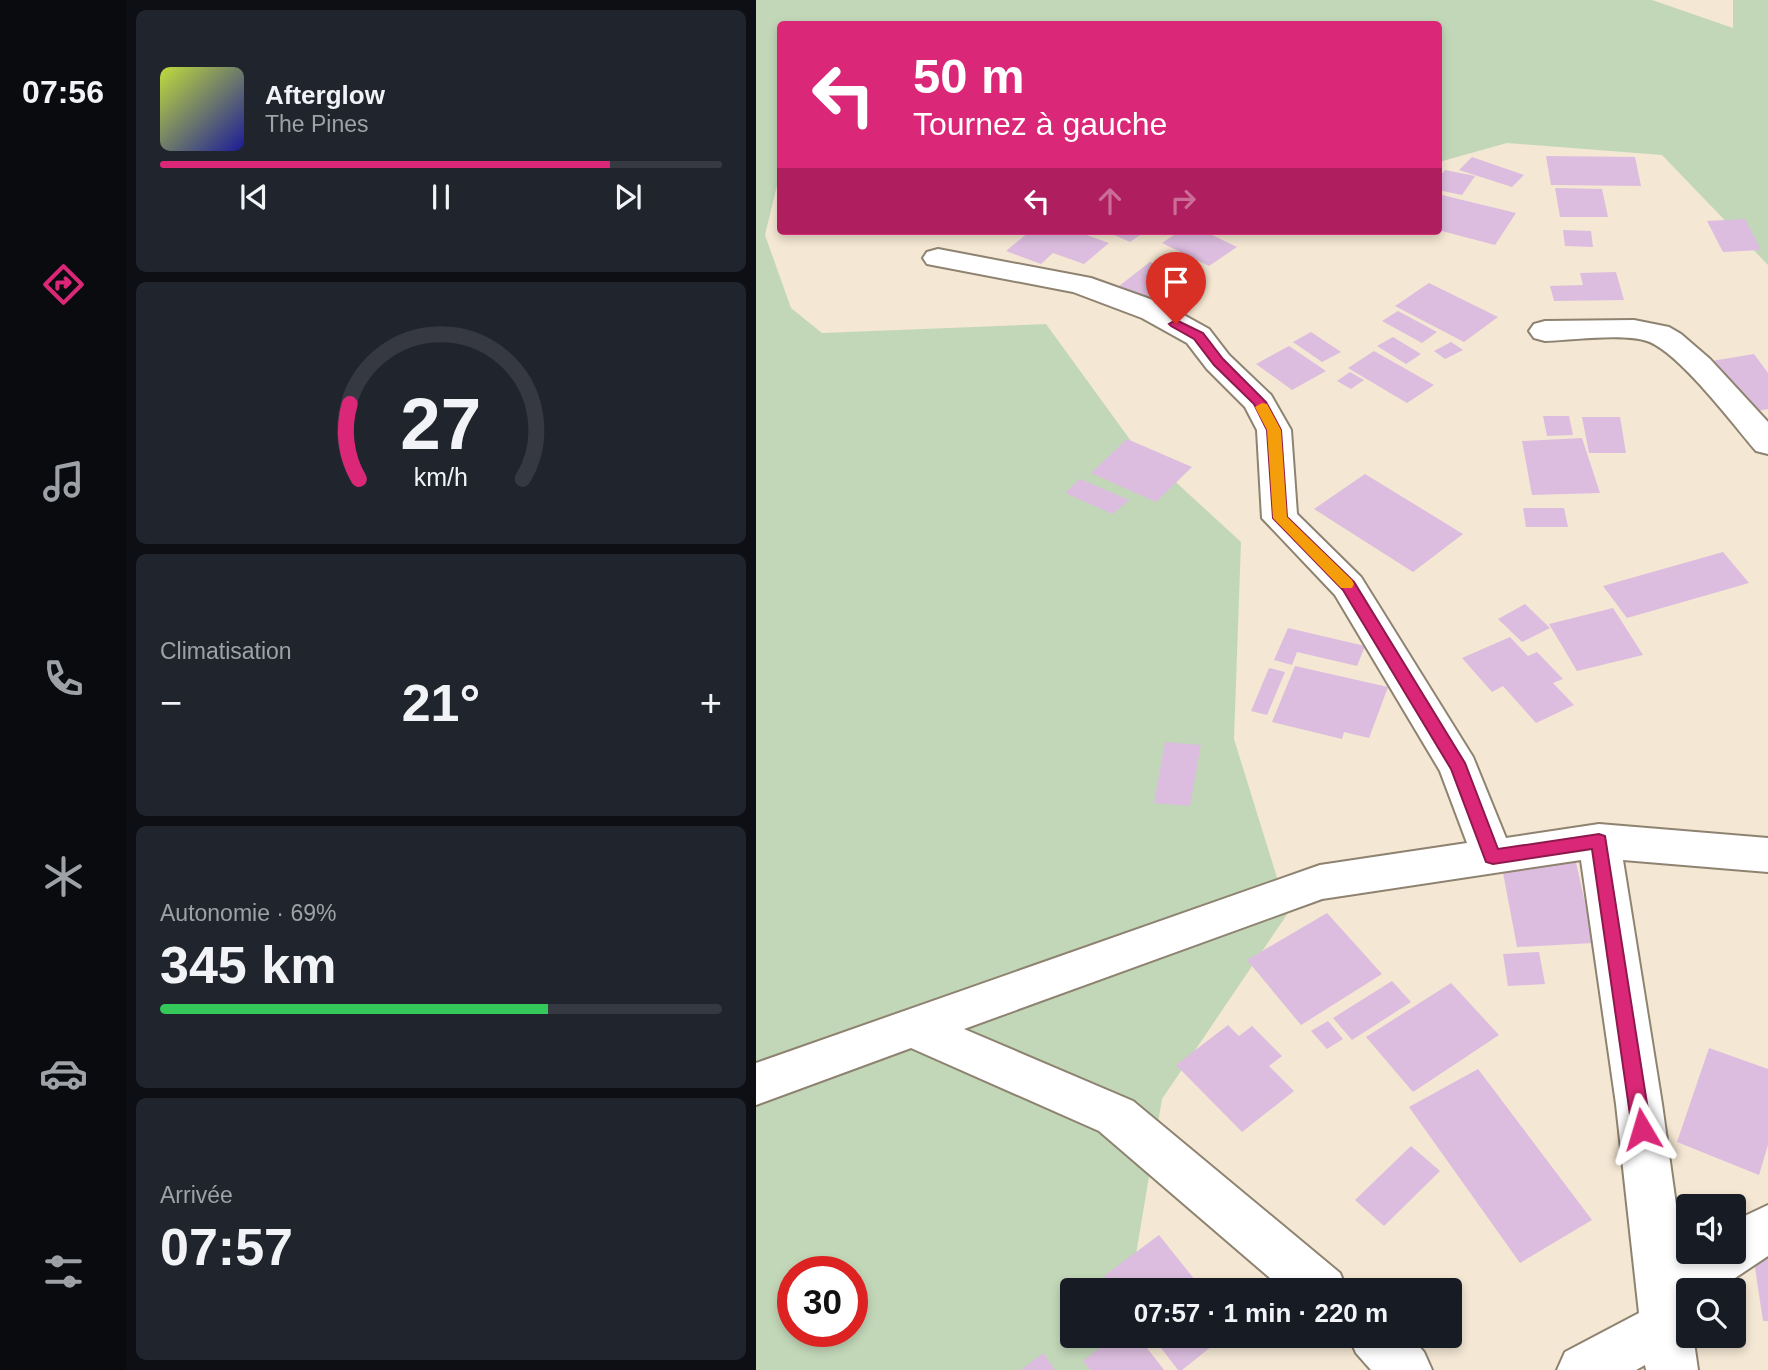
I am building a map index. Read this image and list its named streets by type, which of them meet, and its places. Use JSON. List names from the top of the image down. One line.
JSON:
{"page":{"tabs":"07:56","turn":["50 m","Tournez à gauche"],"song":["Afterglow","The Pines"],"tile":["Climatisation",["Autonomie · 69%","345 km"],["Arrivée","07:57"]],"heat":["−","21°","+"],"limit":"30","trip":"07:57 · 1 min · 220 m","gauge":["27","km/h"]}}
